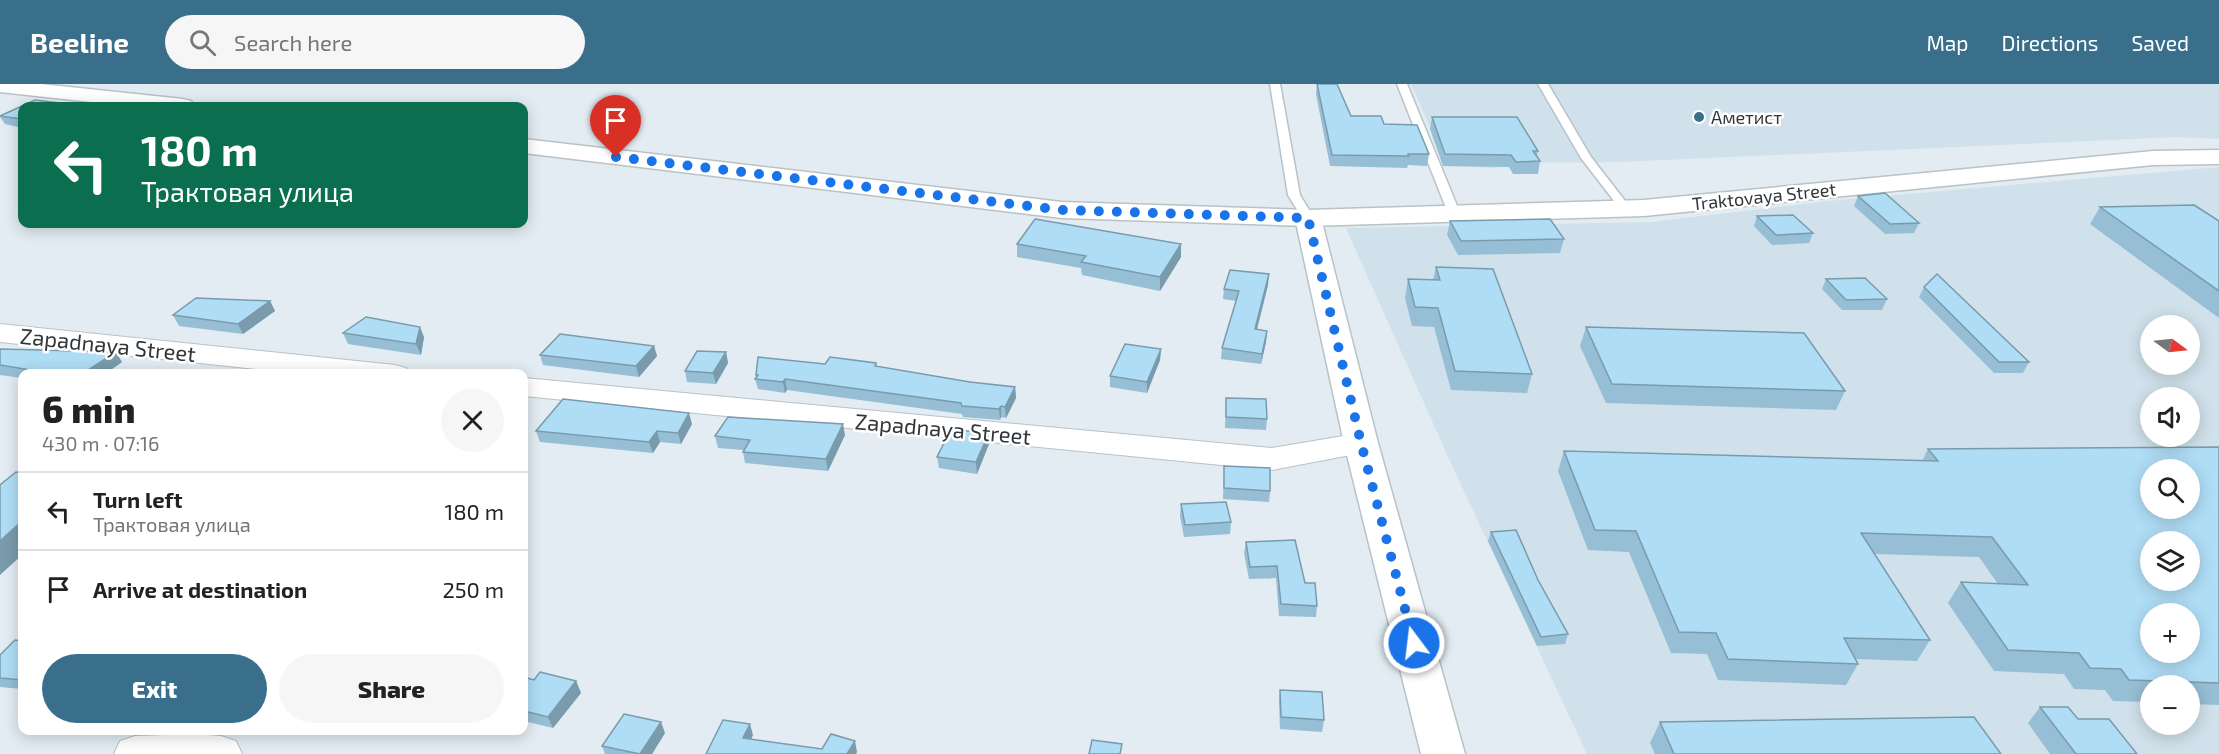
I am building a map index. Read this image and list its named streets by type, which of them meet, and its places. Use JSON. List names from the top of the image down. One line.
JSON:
{"streets":{"main road":["Traktovaya Street"],"street":["Zapadnaya Street"]},"places":["Аметист"],"north":"right","page":{"header":"Beeline","search":"Search here","nav":["Map","Directions","Saved"],"turn":["180 m","Трактовая улица"],"map_buttons":["+","−"],"heading":["6 min","430 m · 07:16"],"list":[{"name":"Turn left","note":"Трактовая улица","value":"180 m"},{"name":"Arrive at destination","value":"250 m"}],"buttons":["Exit","Share"]}}
